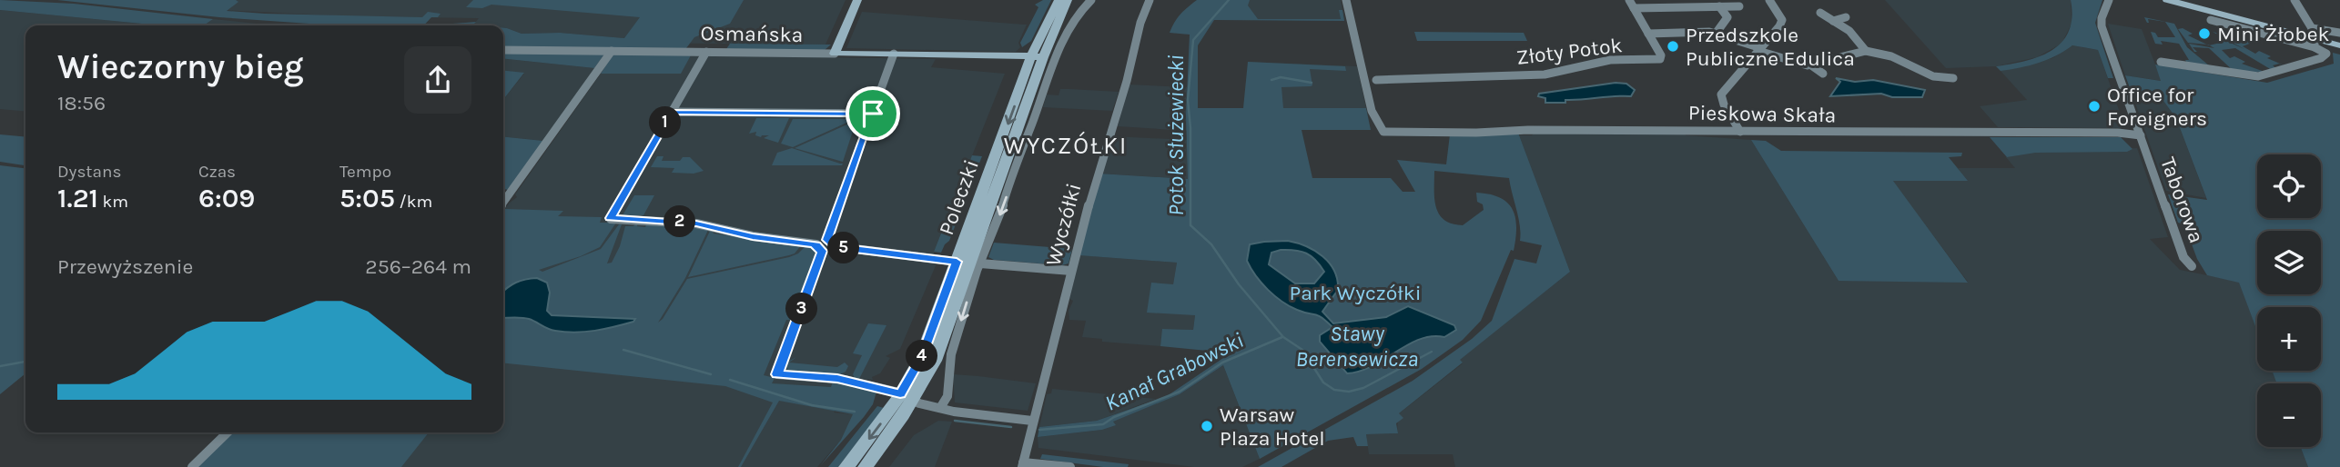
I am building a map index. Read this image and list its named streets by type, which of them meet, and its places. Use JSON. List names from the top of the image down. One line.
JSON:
{"streets":{"main road":["Osmańska","Poleczki"],"street":["Złoty Potok","Pieskowa Skała","Taborowa","Wyczółki"]},"crossings":[["Osmańska","Poleczki"],["Pieskowa Skała","Taborowa"]],"districts":["WYCZÓŁKI"],"water":["Potok Służewiecki","Stawy Berensewicza","Kanał Grabowski"],"parks":["Park Wyczółki"],"places":["Mini Żłobek","Przedszkole Publiczne Edulica","Office for Foreigners","Warsaw Plaza Hotel"],"page":{"heading":["Wieczorny bieg","18:56"],"pins":["1","2","5","3","4"],"stats":[["Dystans","1.21 km"],["Czas","6:09"],["Tempo","5:05 /km"]],"map_buttons":["+","−"],"chart":["Przewyższenie","256–264 m"]}}
